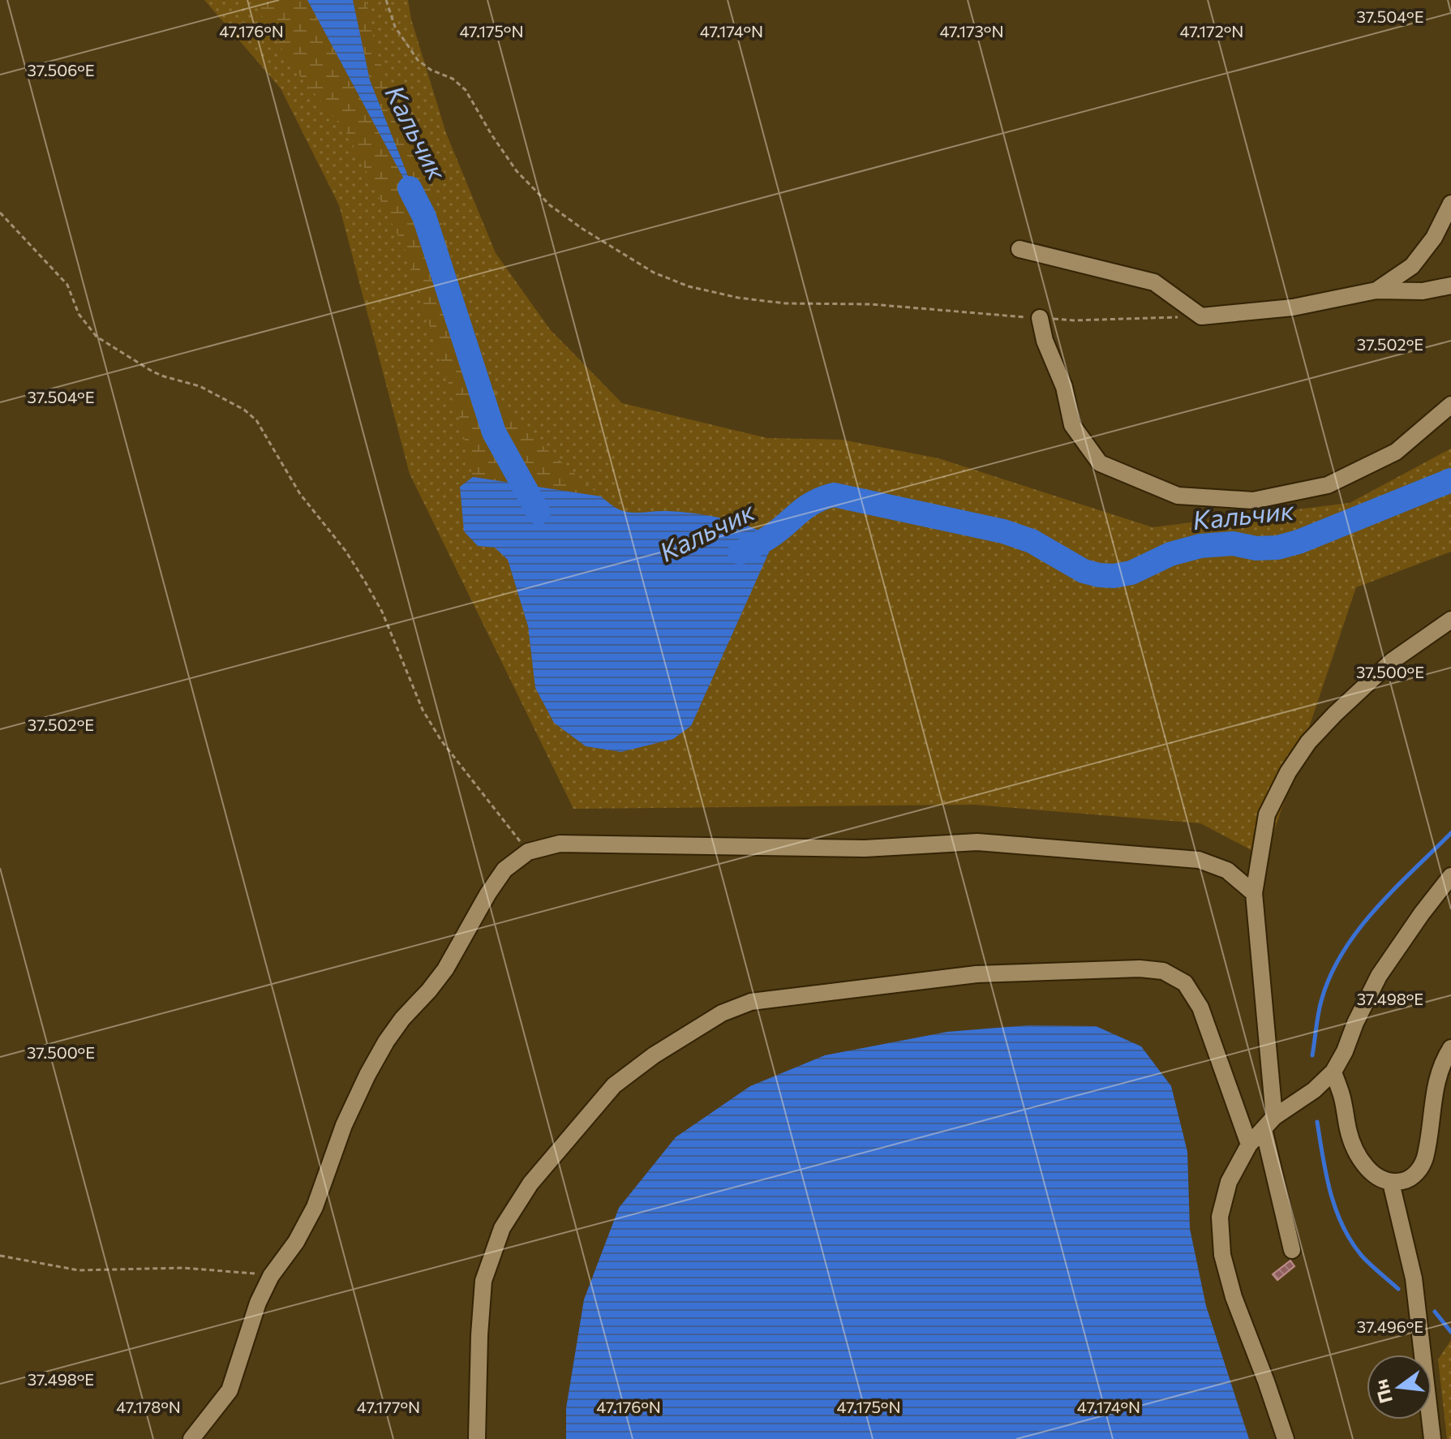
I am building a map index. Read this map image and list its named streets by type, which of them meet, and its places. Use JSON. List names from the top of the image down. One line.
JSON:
{"water":["Кальчик"],"north":"left","coordinates":["37.504°E","47.176°N","47.175°N","47.174°N","47.173°N","47.172°N","37.506°E","37.502°E","37.500°E","37.498°E","37.496°E","47.178°N","47.177°N"]}
